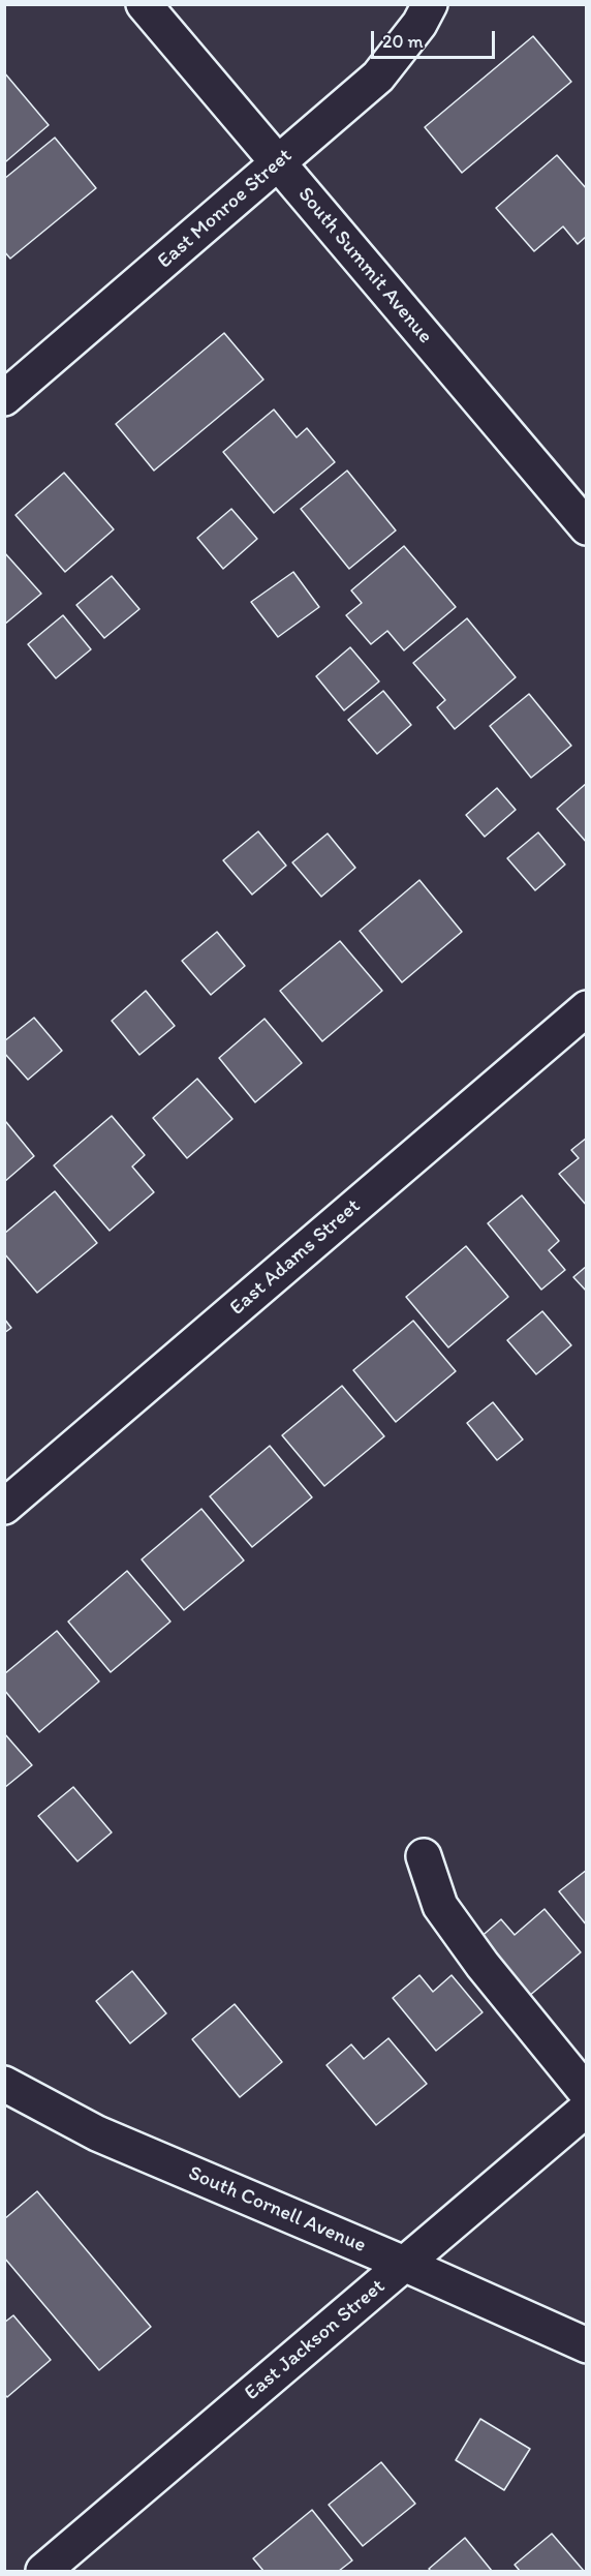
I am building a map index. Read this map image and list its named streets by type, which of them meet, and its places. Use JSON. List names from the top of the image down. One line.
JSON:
{"streets":{"street":["East Monroe Street","South Summit Avenue","East Adams Street","South Cornell Avenue","East Jackson Street"]},"crossings":[["East Monroe Street","South Summit Avenue"],["South Cornell Avenue","East Jackson Street"]],"scale_bar":"20 m"}
